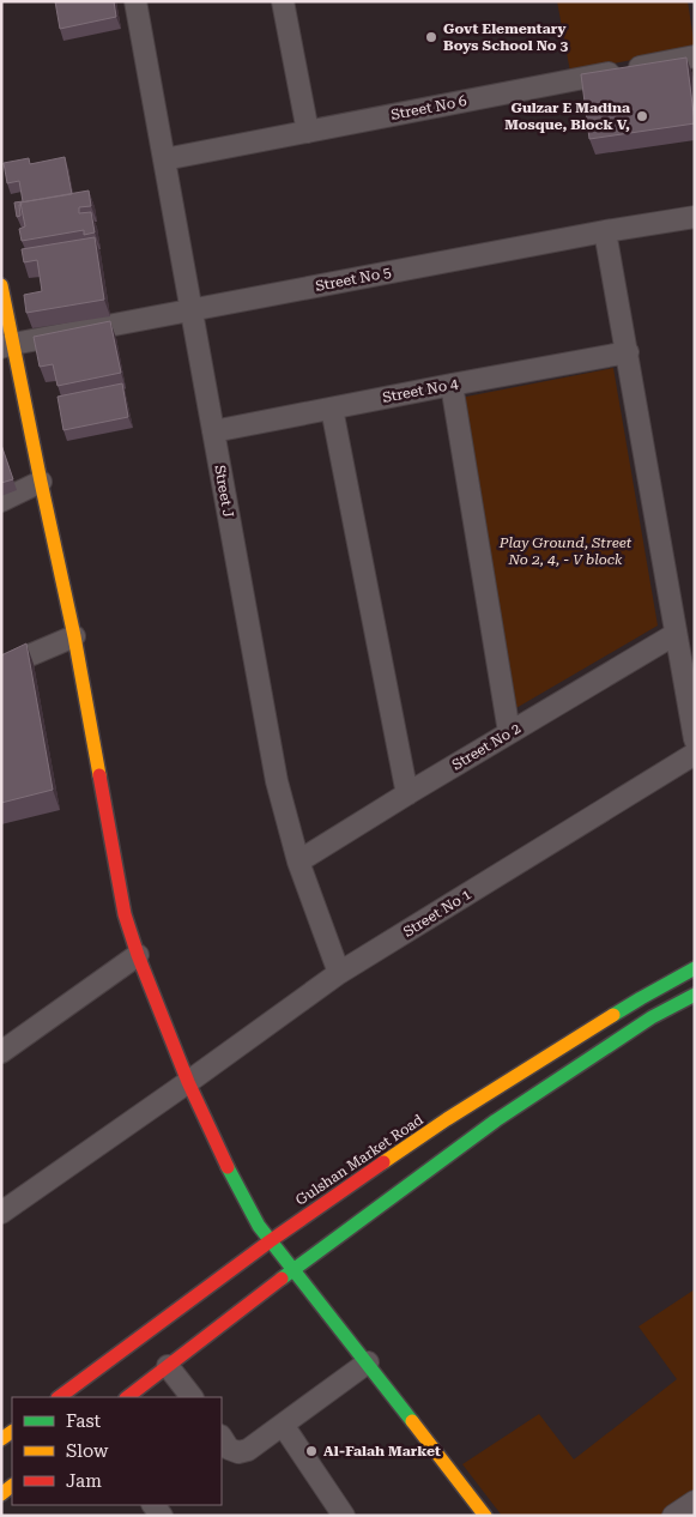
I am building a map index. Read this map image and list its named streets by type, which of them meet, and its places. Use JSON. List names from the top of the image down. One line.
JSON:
{"streets":{"main road":["Gulshan Market Road"],"street":["Street No 6","Street No 5","Street No 4","Street J","Street No 2","Street No 1"]},"crossings":[["Street No 6","Street J"],["Street No 5","Street J"],["Street No 4","Street J"],["Street J","Street No 2"],["Street J","Street No 1"]],"parks":["Play Ground, Street No 2, 4, - V block"],"places":["Govt Elementary Boys School No 3","Gulzar E Madina Mosque, Block V,","Al-Falah Market"],"legend":["Fast","Slow","Jam"]}
